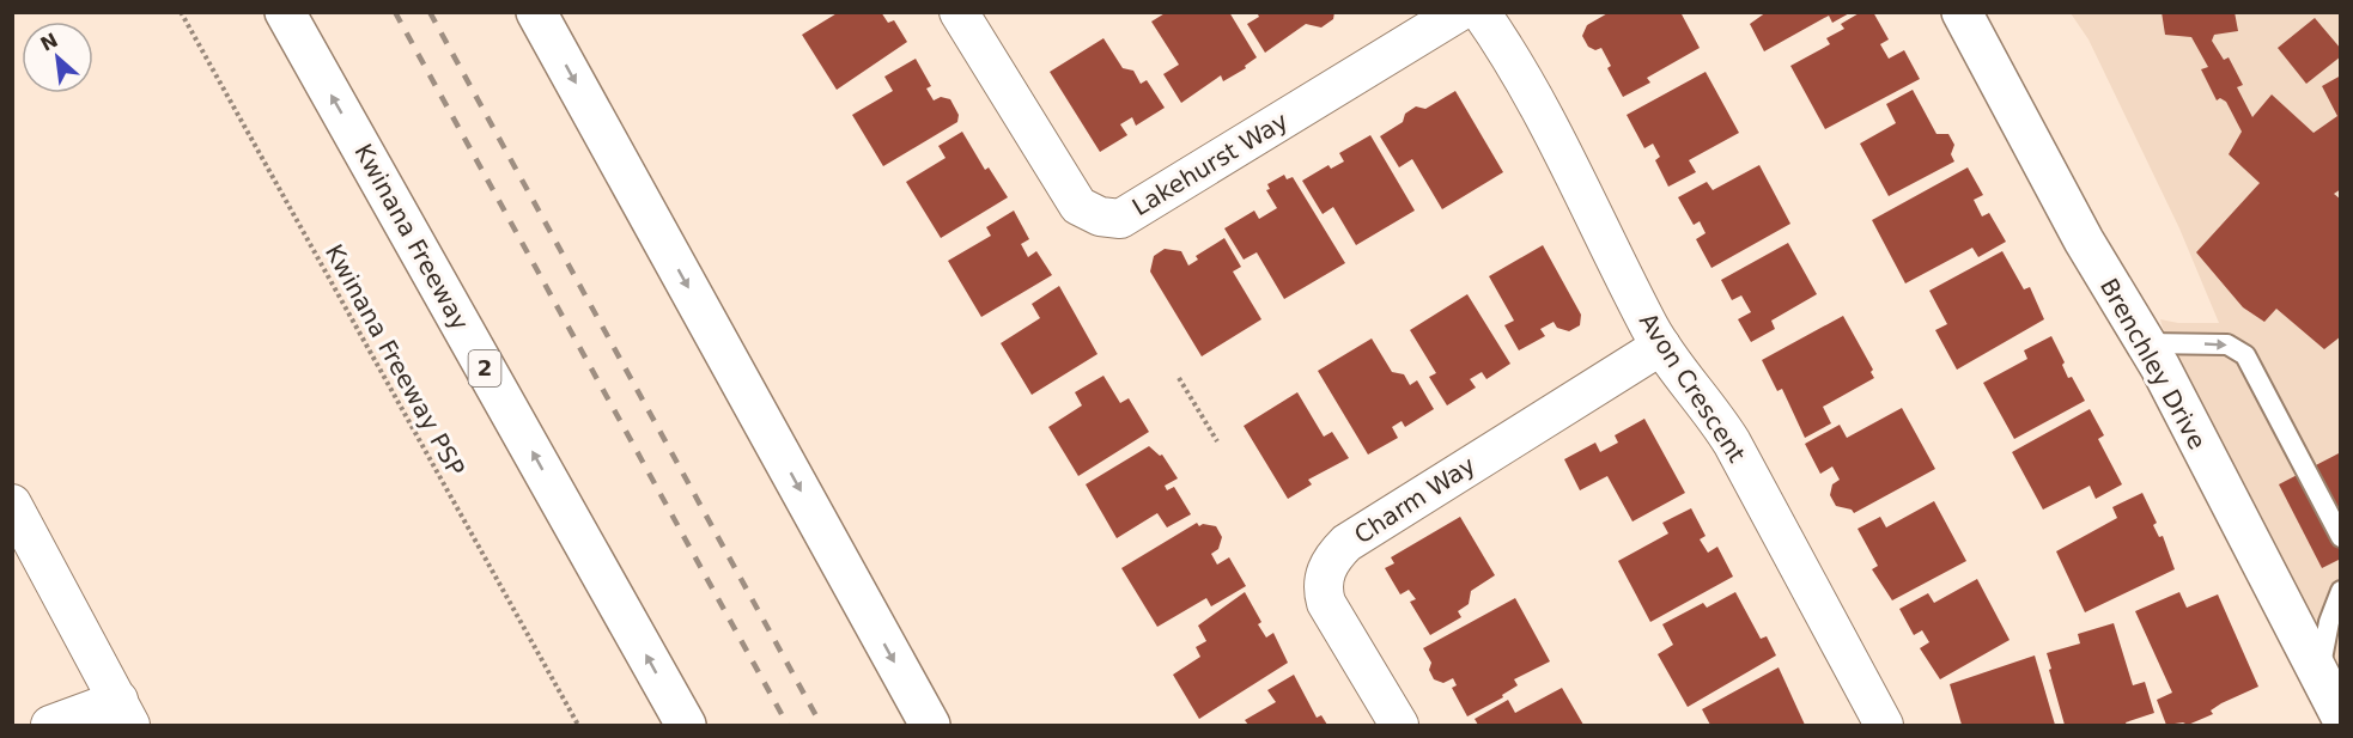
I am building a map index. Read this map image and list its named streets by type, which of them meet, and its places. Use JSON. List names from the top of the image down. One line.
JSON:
{"streets":{"main road":["Kwinana Freeway","Brenchley Drive","2"],"street":["Lakehurst Way","Avon Crescent","Charm Way"],"path":["Kwinana Freeway PSP"]},"crossings":[["Avon Crescent","Charm Way"]],"north":"top left"}
